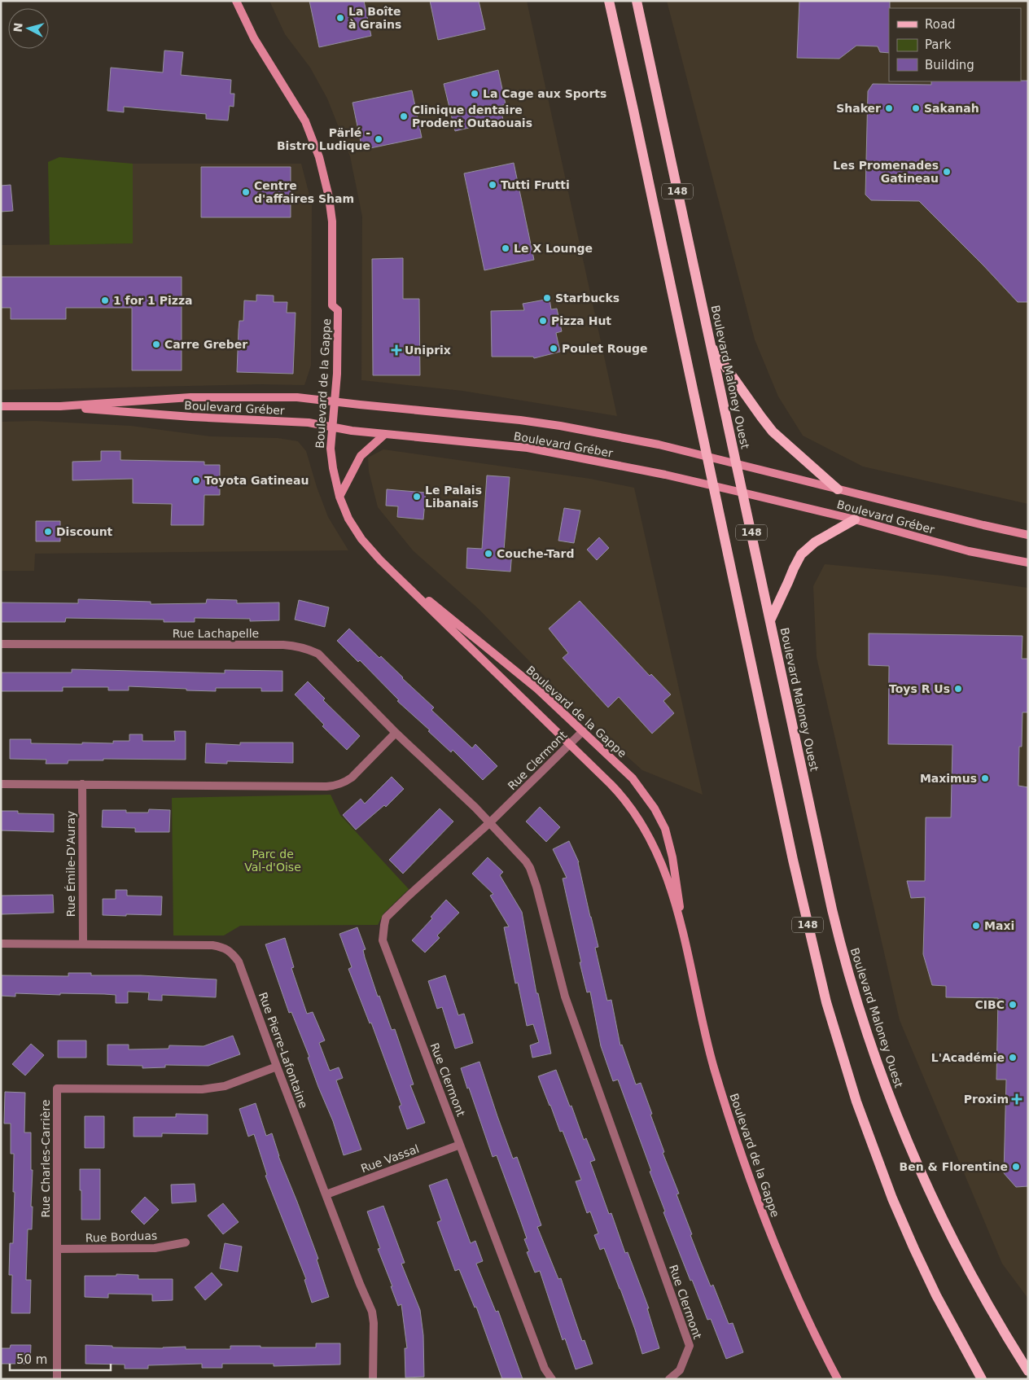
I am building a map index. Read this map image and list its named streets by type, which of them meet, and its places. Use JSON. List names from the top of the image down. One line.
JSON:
{"streets":{"main road":["148","Boulevard Maloney Ouest","Boulevard de la Gappe","Boulevard Gréber"],"street":["Rue Lachapelle","Rue Clermont","Rue Émile-D'Auray","Rue Pierre-Lafontaine","Rue Charles-Carrière","Rue Vassal","Rue Borduas"]},"crossings":[["148","Boulevard Gréber"],["Boulevard Maloney Ouest","Boulevard Gréber"],["Boulevard de la Gappe","Boulevard Gréber"],["Boulevard de la Gappe","Rue Clermont"],["Rue Lachapelle","Rue Clermont"],["Rue Clermont","Rue Vassal"],["Rue Émile-D'Auray","Rue Pierre-Lafontaine"],["Rue Pierre-Lafontaine","Rue Charles-Carrière"],["Rue Pierre-Lafontaine","Rue Vassal"],["Rue Charles-Carrière","Rue Borduas"]],"parks":["Parc de Val-d'Oise"],"places":{"other":["La Boîte à Grains","La Cage aux Sports","Shaker","Sakanah","Clinique dentaire Prodent Outaouais","Pärlé - Bistro Ludique","Les Promenades Gatineau","Tutti Frutti","Centre d'affaires Sham","Le X Lounge","Starbucks","1 for 1 Pizza","Pizza Hut","Carre Greber","Poulet Rouge","Toyota Gatineau","Le Palais Libanais","Discount","Couche-Tard","Toys R Us","Maximus","Maxi","CIBC","L'Académie","Ben & Florentine"],"health":["Uniprix","Proxim"]},"legend":["Road","Park","Building"],"scale_bar":"50 m","north":"left"}
